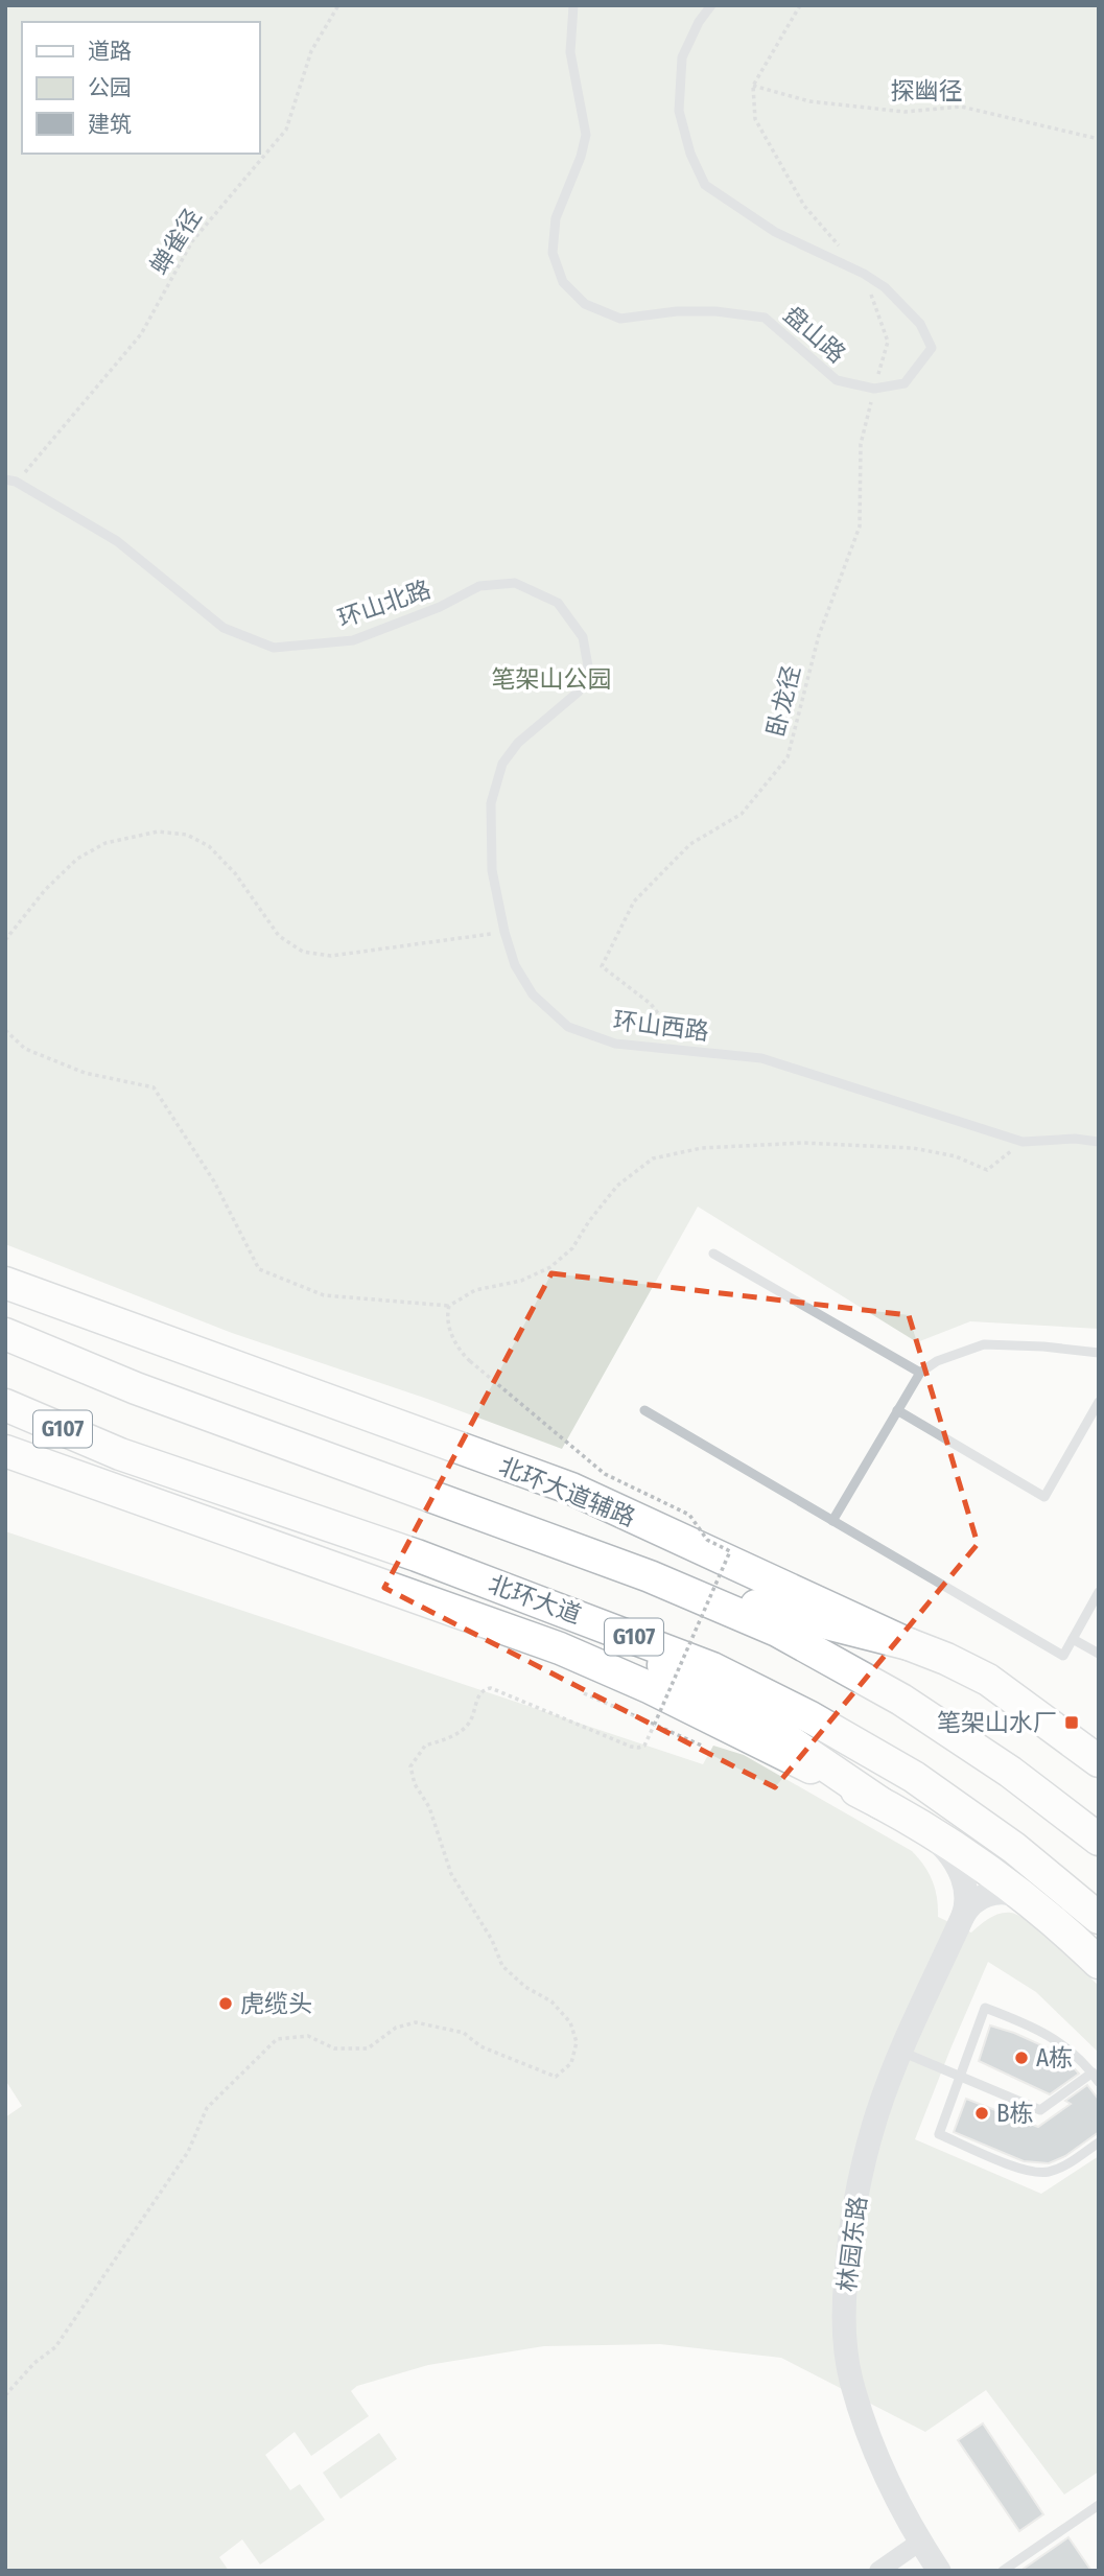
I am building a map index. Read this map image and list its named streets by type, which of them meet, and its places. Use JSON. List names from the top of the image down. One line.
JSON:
{"streets":{"main road":["G107","北环大道辅路","北环大道"],"street":["林园东路"],"lane":["盘山路","环山北路","环山西路"],"path":["探幽径","蝉雀径","卧龙径"]},"crossings":[["蝉雀径","环山北路"],["盘山路","卧龙径"],["环山北路","环山西路"],["卧龙径","环山西路"]],"parks":["笔架山公园"],"places":{"transit":["笔架山水厂"],"other":["虎缆头","A栋","B栋"]},"legend":["道路","公园","建筑"]}
